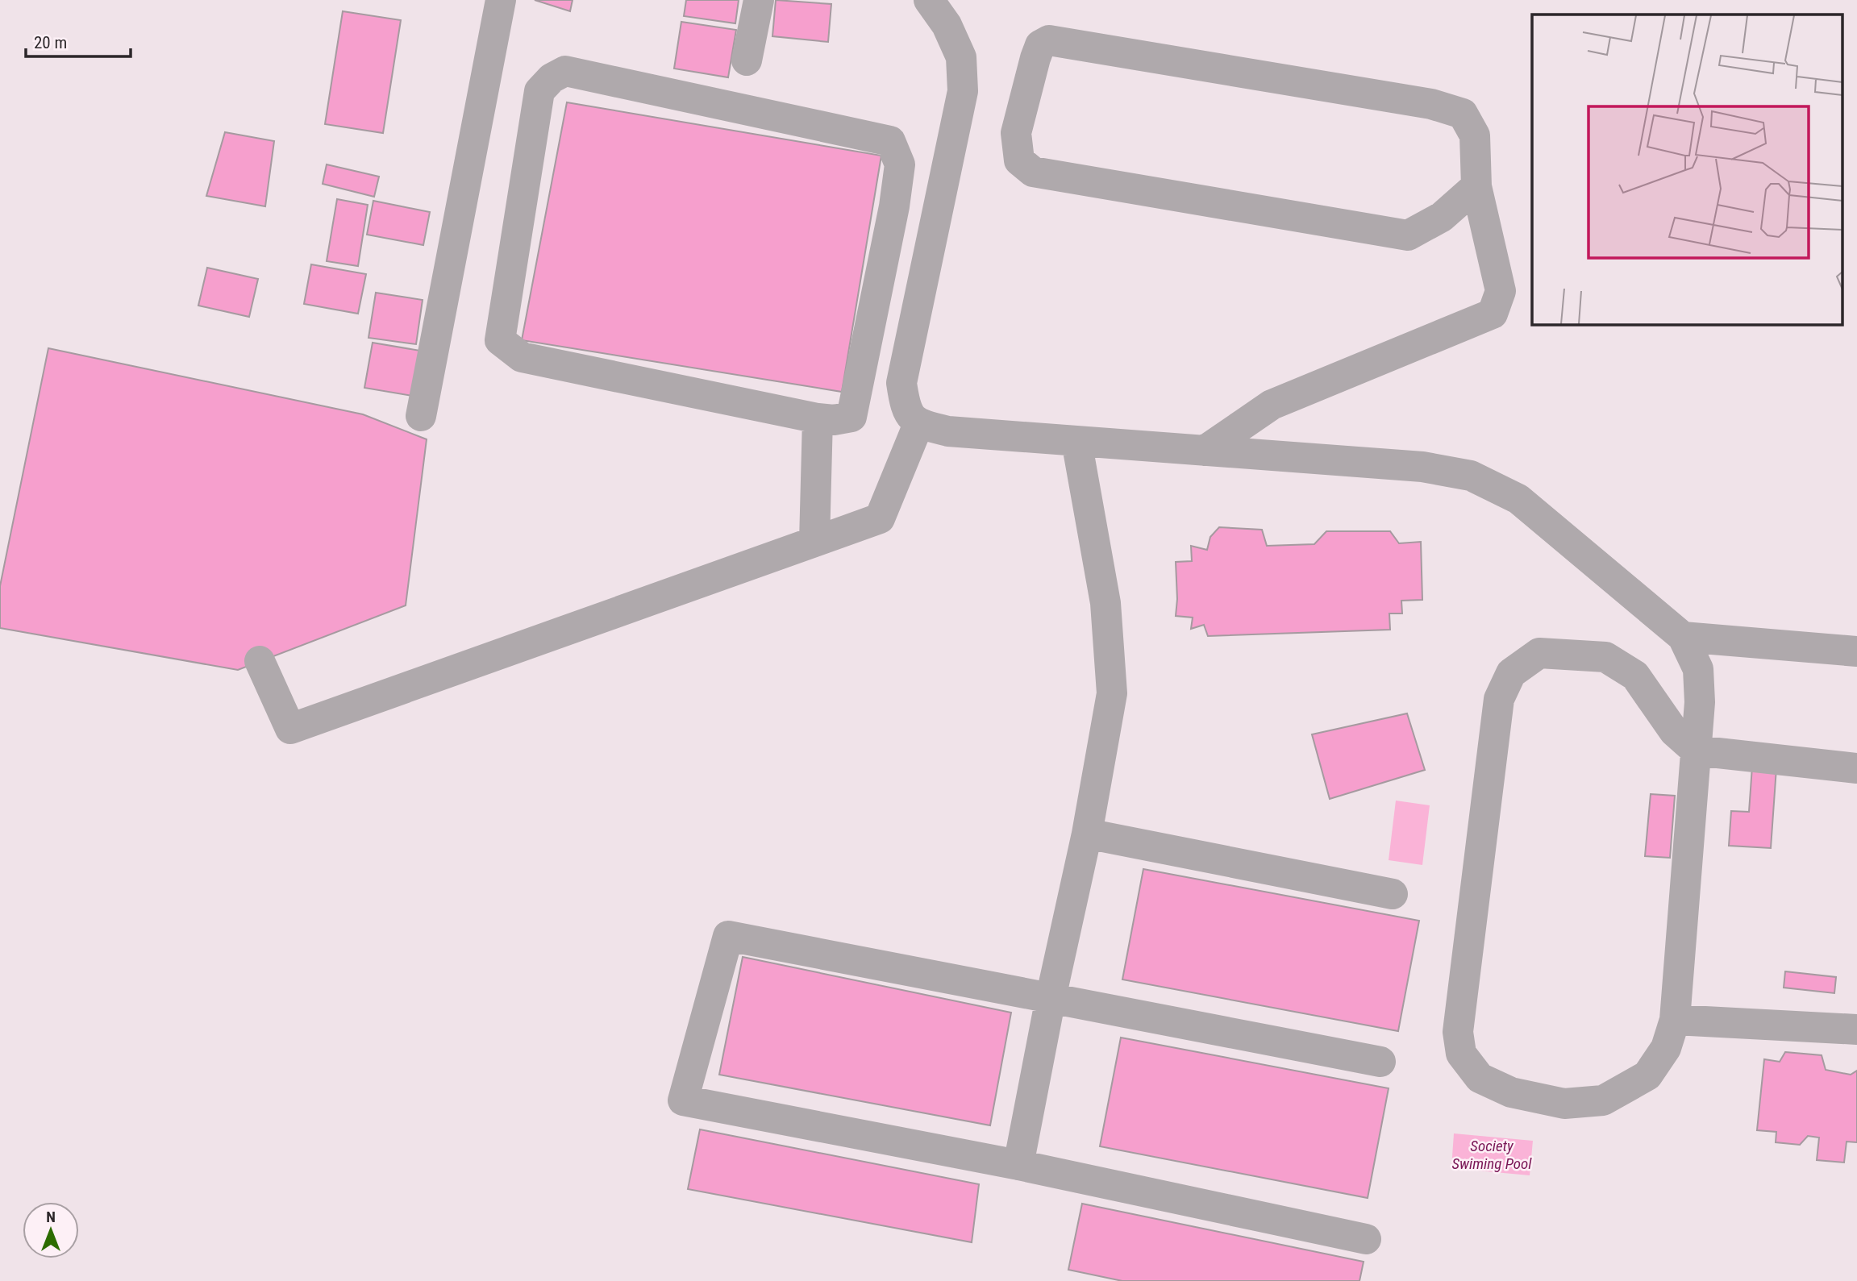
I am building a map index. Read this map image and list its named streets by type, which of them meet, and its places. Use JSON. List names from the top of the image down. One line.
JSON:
{"water":["Society Swiming Pool"],"scale_bar":"20 m","north":"top"}
